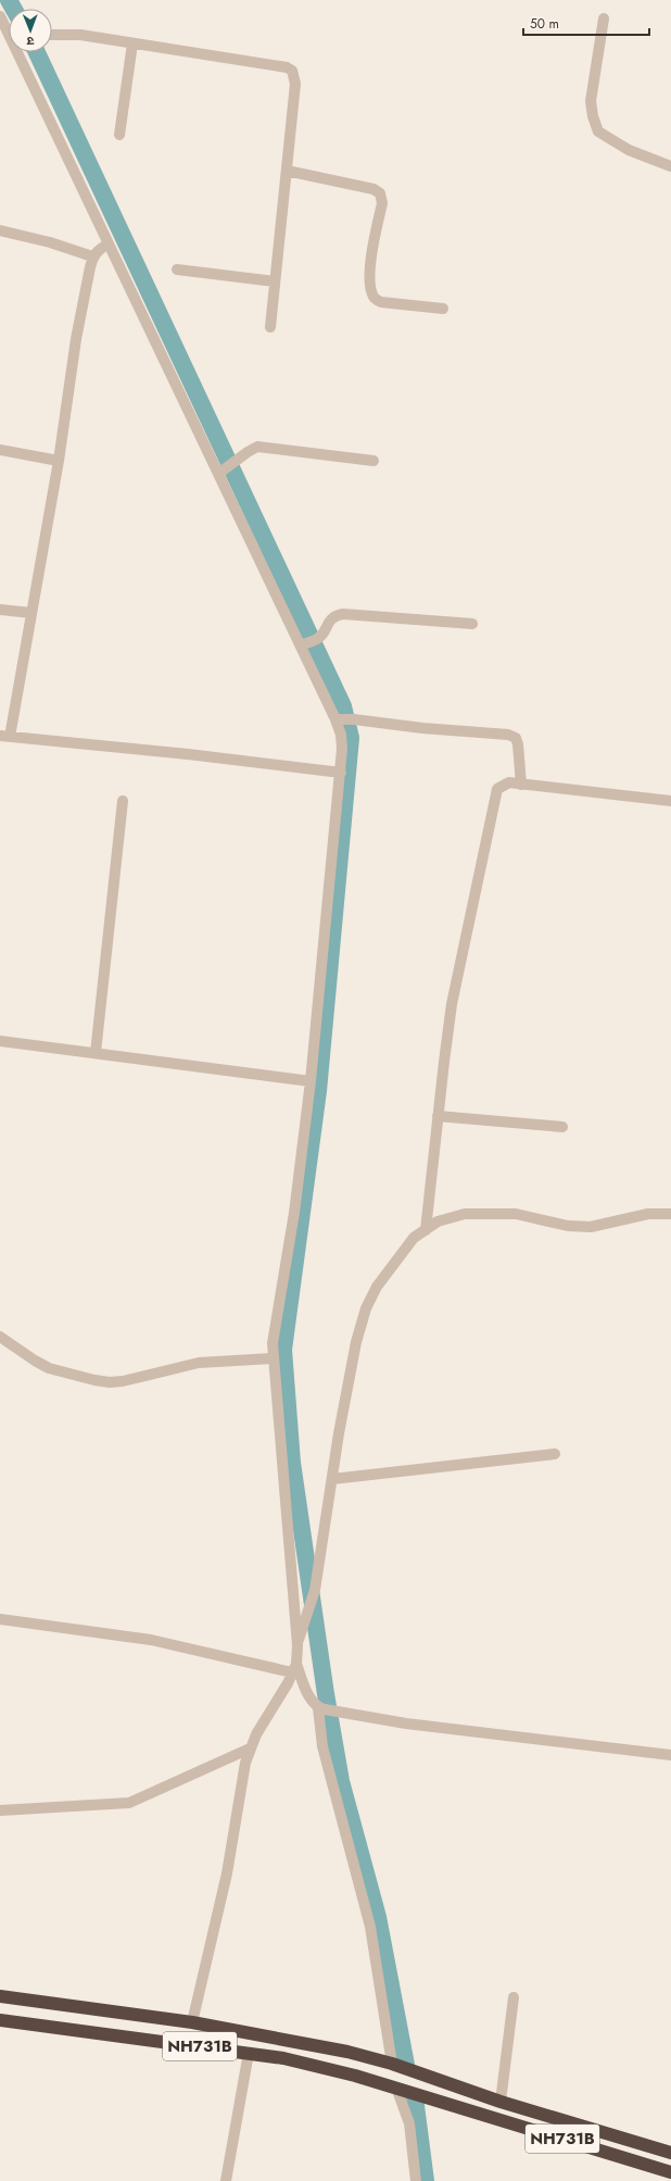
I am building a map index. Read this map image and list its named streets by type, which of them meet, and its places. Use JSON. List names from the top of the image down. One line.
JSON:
{"streets":{"highway":["NH731B"]},"scale_bar":"50 m","north":"bottom"}
